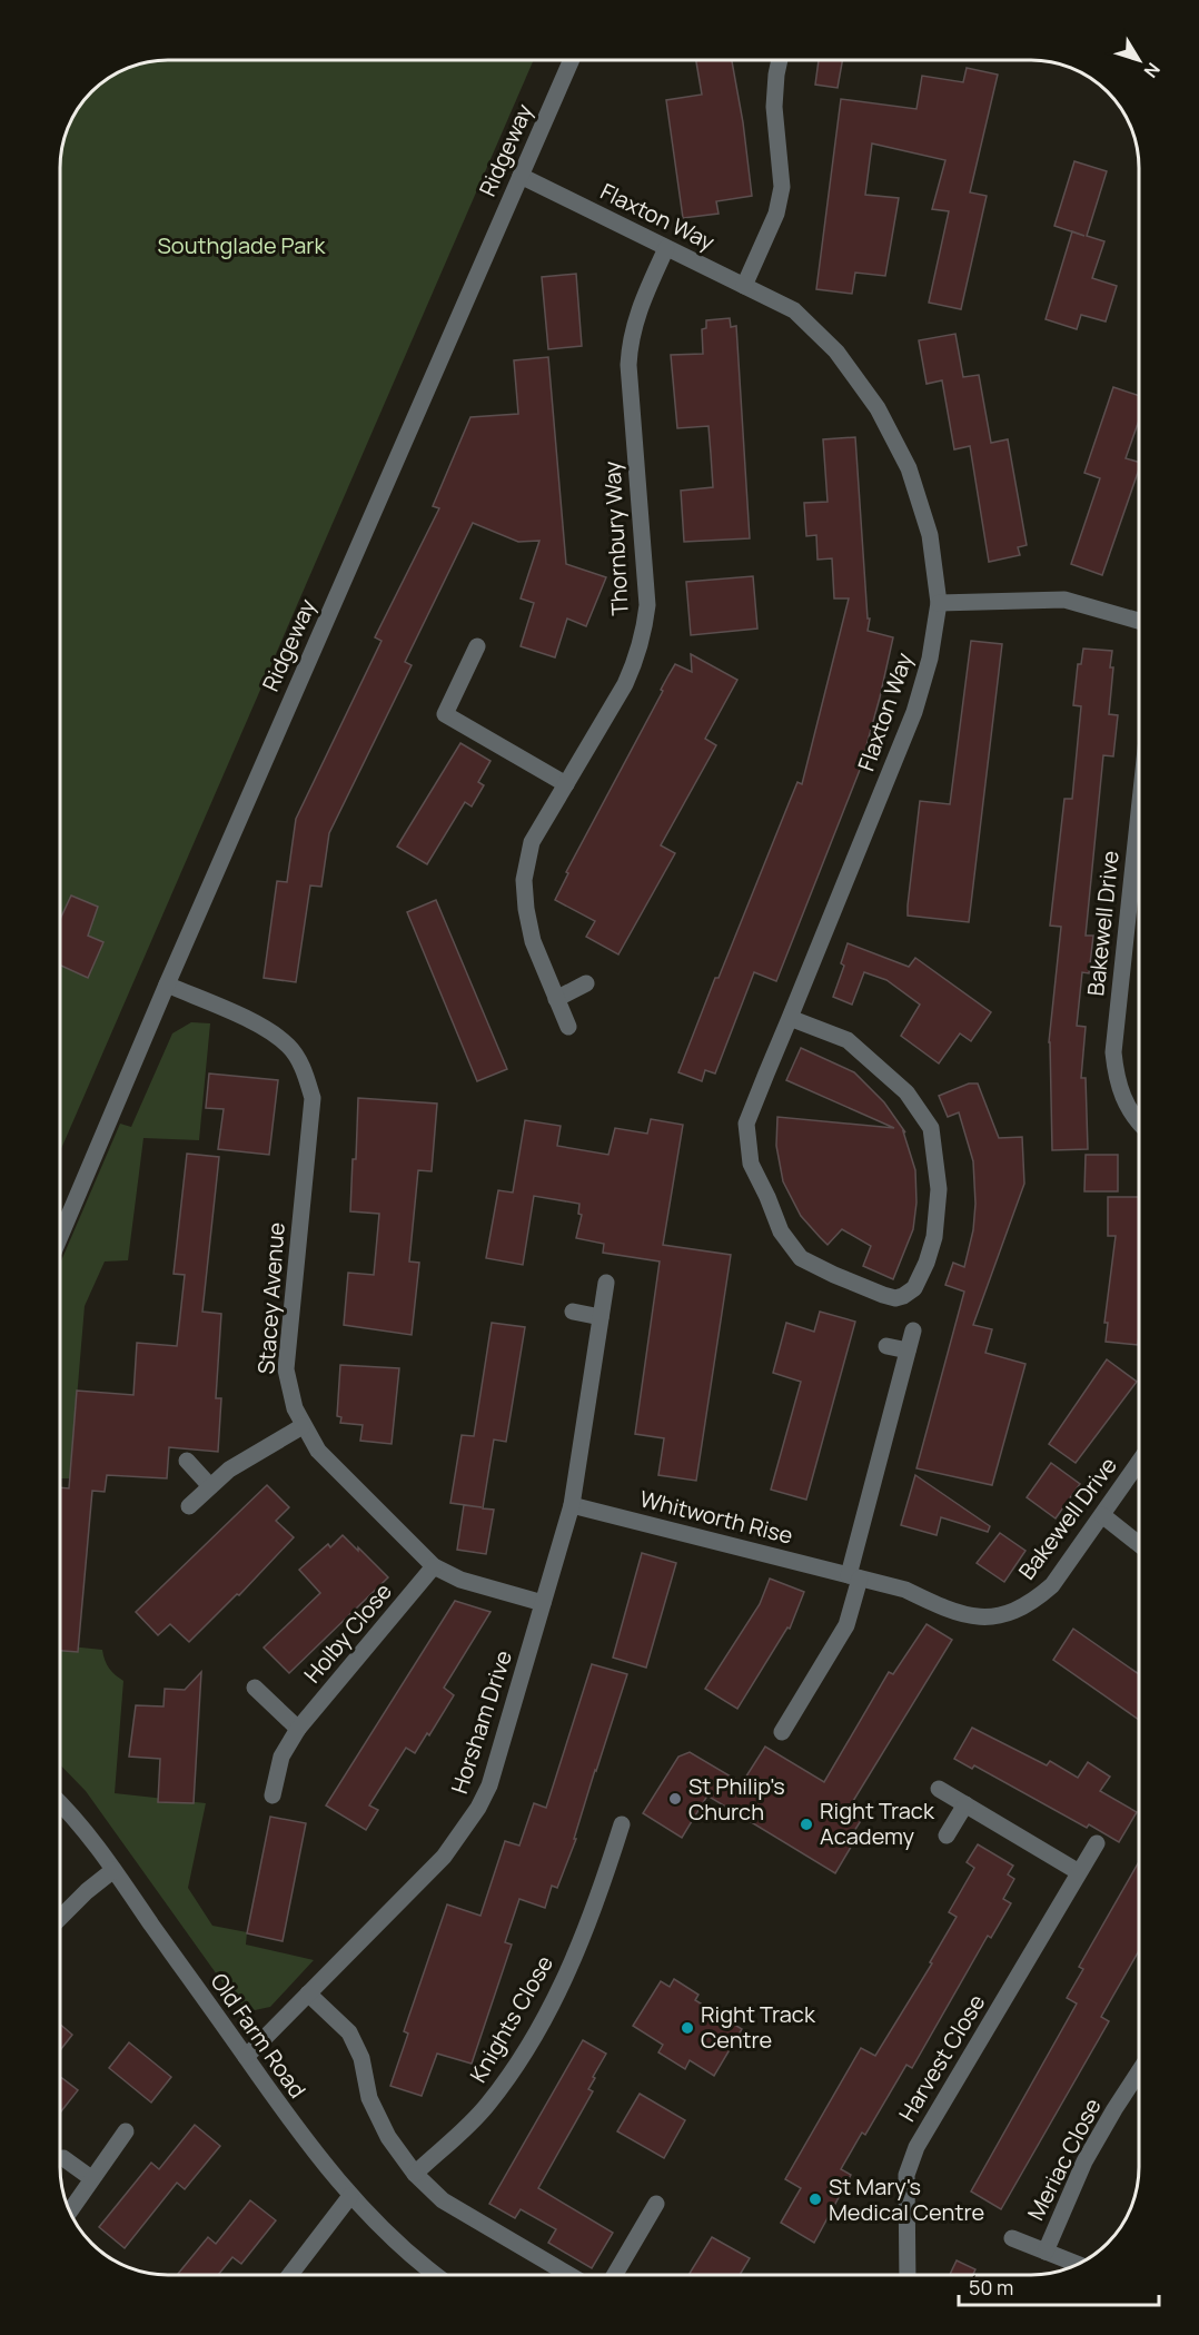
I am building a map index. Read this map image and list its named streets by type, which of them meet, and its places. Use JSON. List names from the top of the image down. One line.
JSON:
{"streets":{"street":["Ridgeway","Flaxton Way","Thornbury Way","Bakewell Drive","Stacey Avenue","Whitworth Rise","Holby Close","Horsham Drive","Knights Close","Old Farm Road","Harvest Close","Meriac Close"]},"crossings":[["Ridgeway","Flaxton Way"],["Ridgeway","Stacey Avenue"],["Flaxton Way","Thornbury Way"],["Bakewell Drive","Whitworth Rise"],["Stacey Avenue","Holby Close"],["Stacey Avenue","Horsham Drive"],["Whitworth Rise","Horsham Drive"],["Horsham Drive","Old Farm Road"]],"parks":["Southglade Park"],"places":["St Philip's Church","Right Track Academy","Right Track Centre","St Mary's Medical Centre"],"scale_bar":"50 m","north":"bottom right"}
